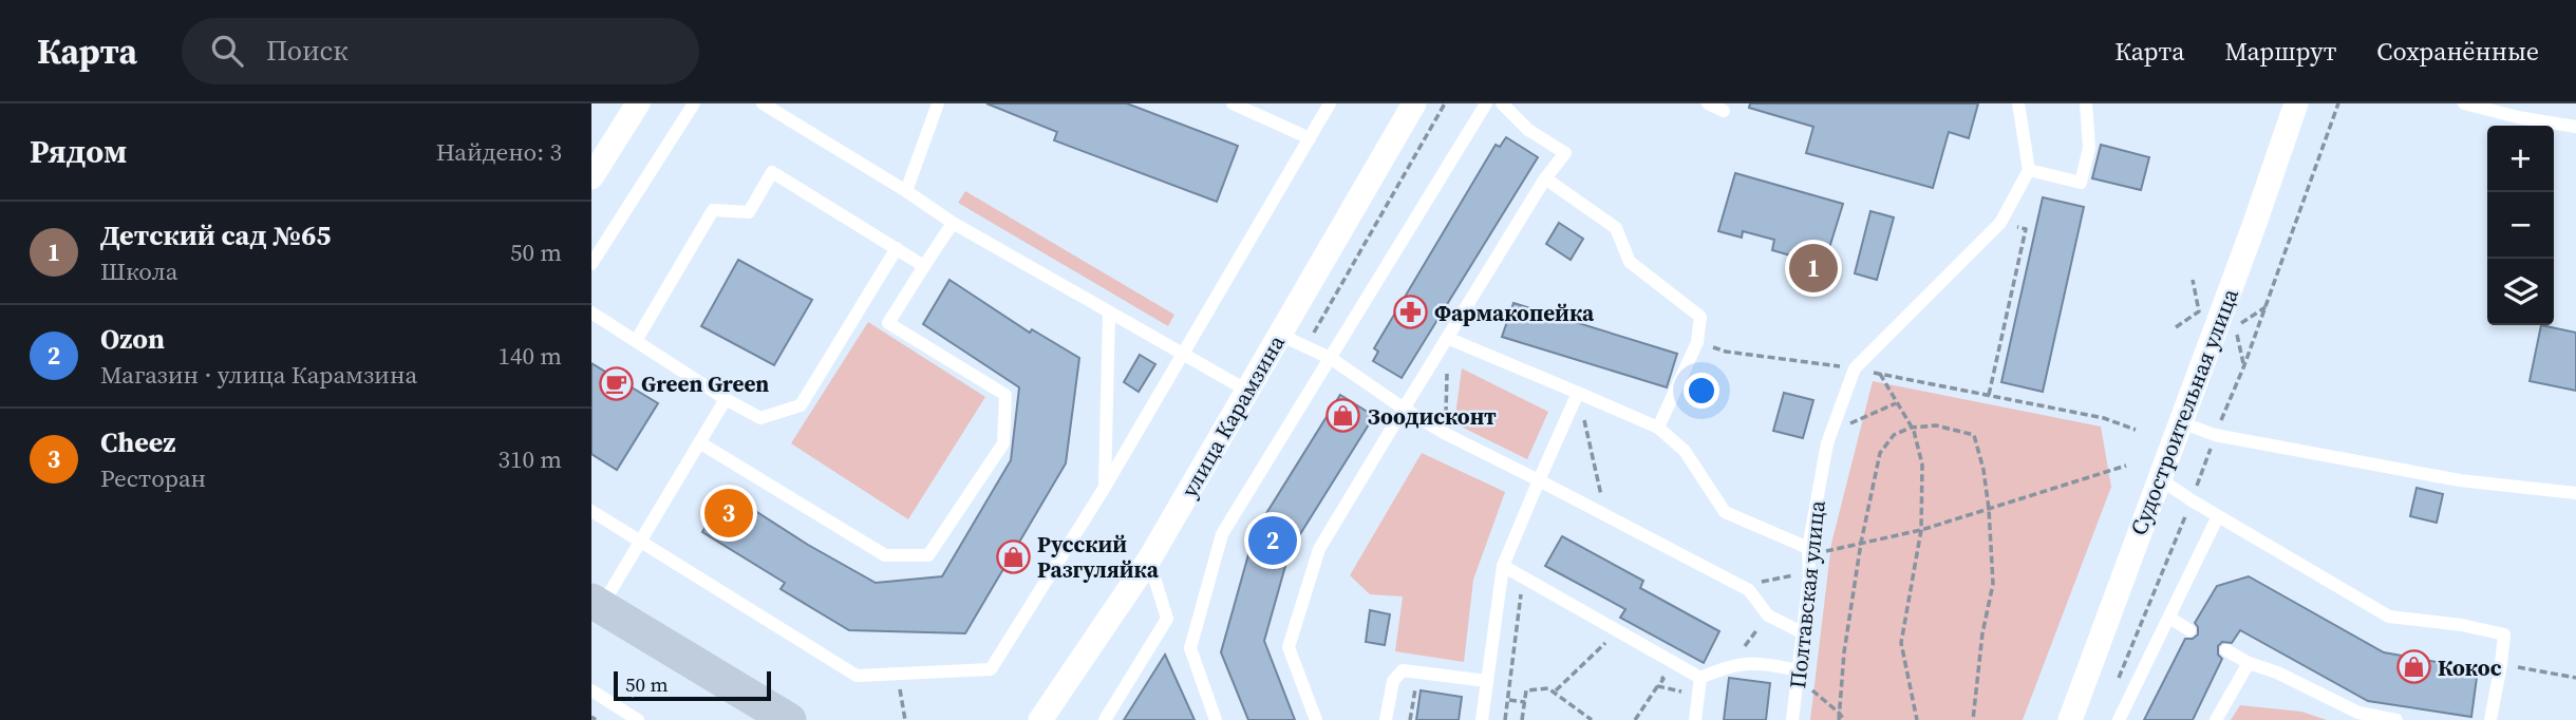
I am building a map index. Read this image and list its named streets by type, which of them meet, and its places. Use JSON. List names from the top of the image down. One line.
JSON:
{"streets":{"street":["Судостроительная улица","улица Карамзина"],"lane":["Полтавская улица"]},"places":{"pharmacy":["Фармакопейка"],"cafe":["Green Green"],"shop":["Зоодисконт","Русский Разгуляйка","Кокос"]},"scale_bar":"50 m","page":{"header":"Карта","search":"Поиск","nav":["Карта","Маршрут","Сохранённые"],"heading":["Рядом","Найдено: 3"],"map_buttons":["+","−"],"list":[{"mark":"1","name":"Детский сад №65","note":"Школа","value":"50 m"},{"mark":"2","name":"Ozon","note":"Магазин · улица Карамзина","value":"140 m"},{"mark":"3","name":"Cheez","note":"Ресторан","value":"310 m"}],"pins":["1","3","2"],"scale":"50 m"}}
